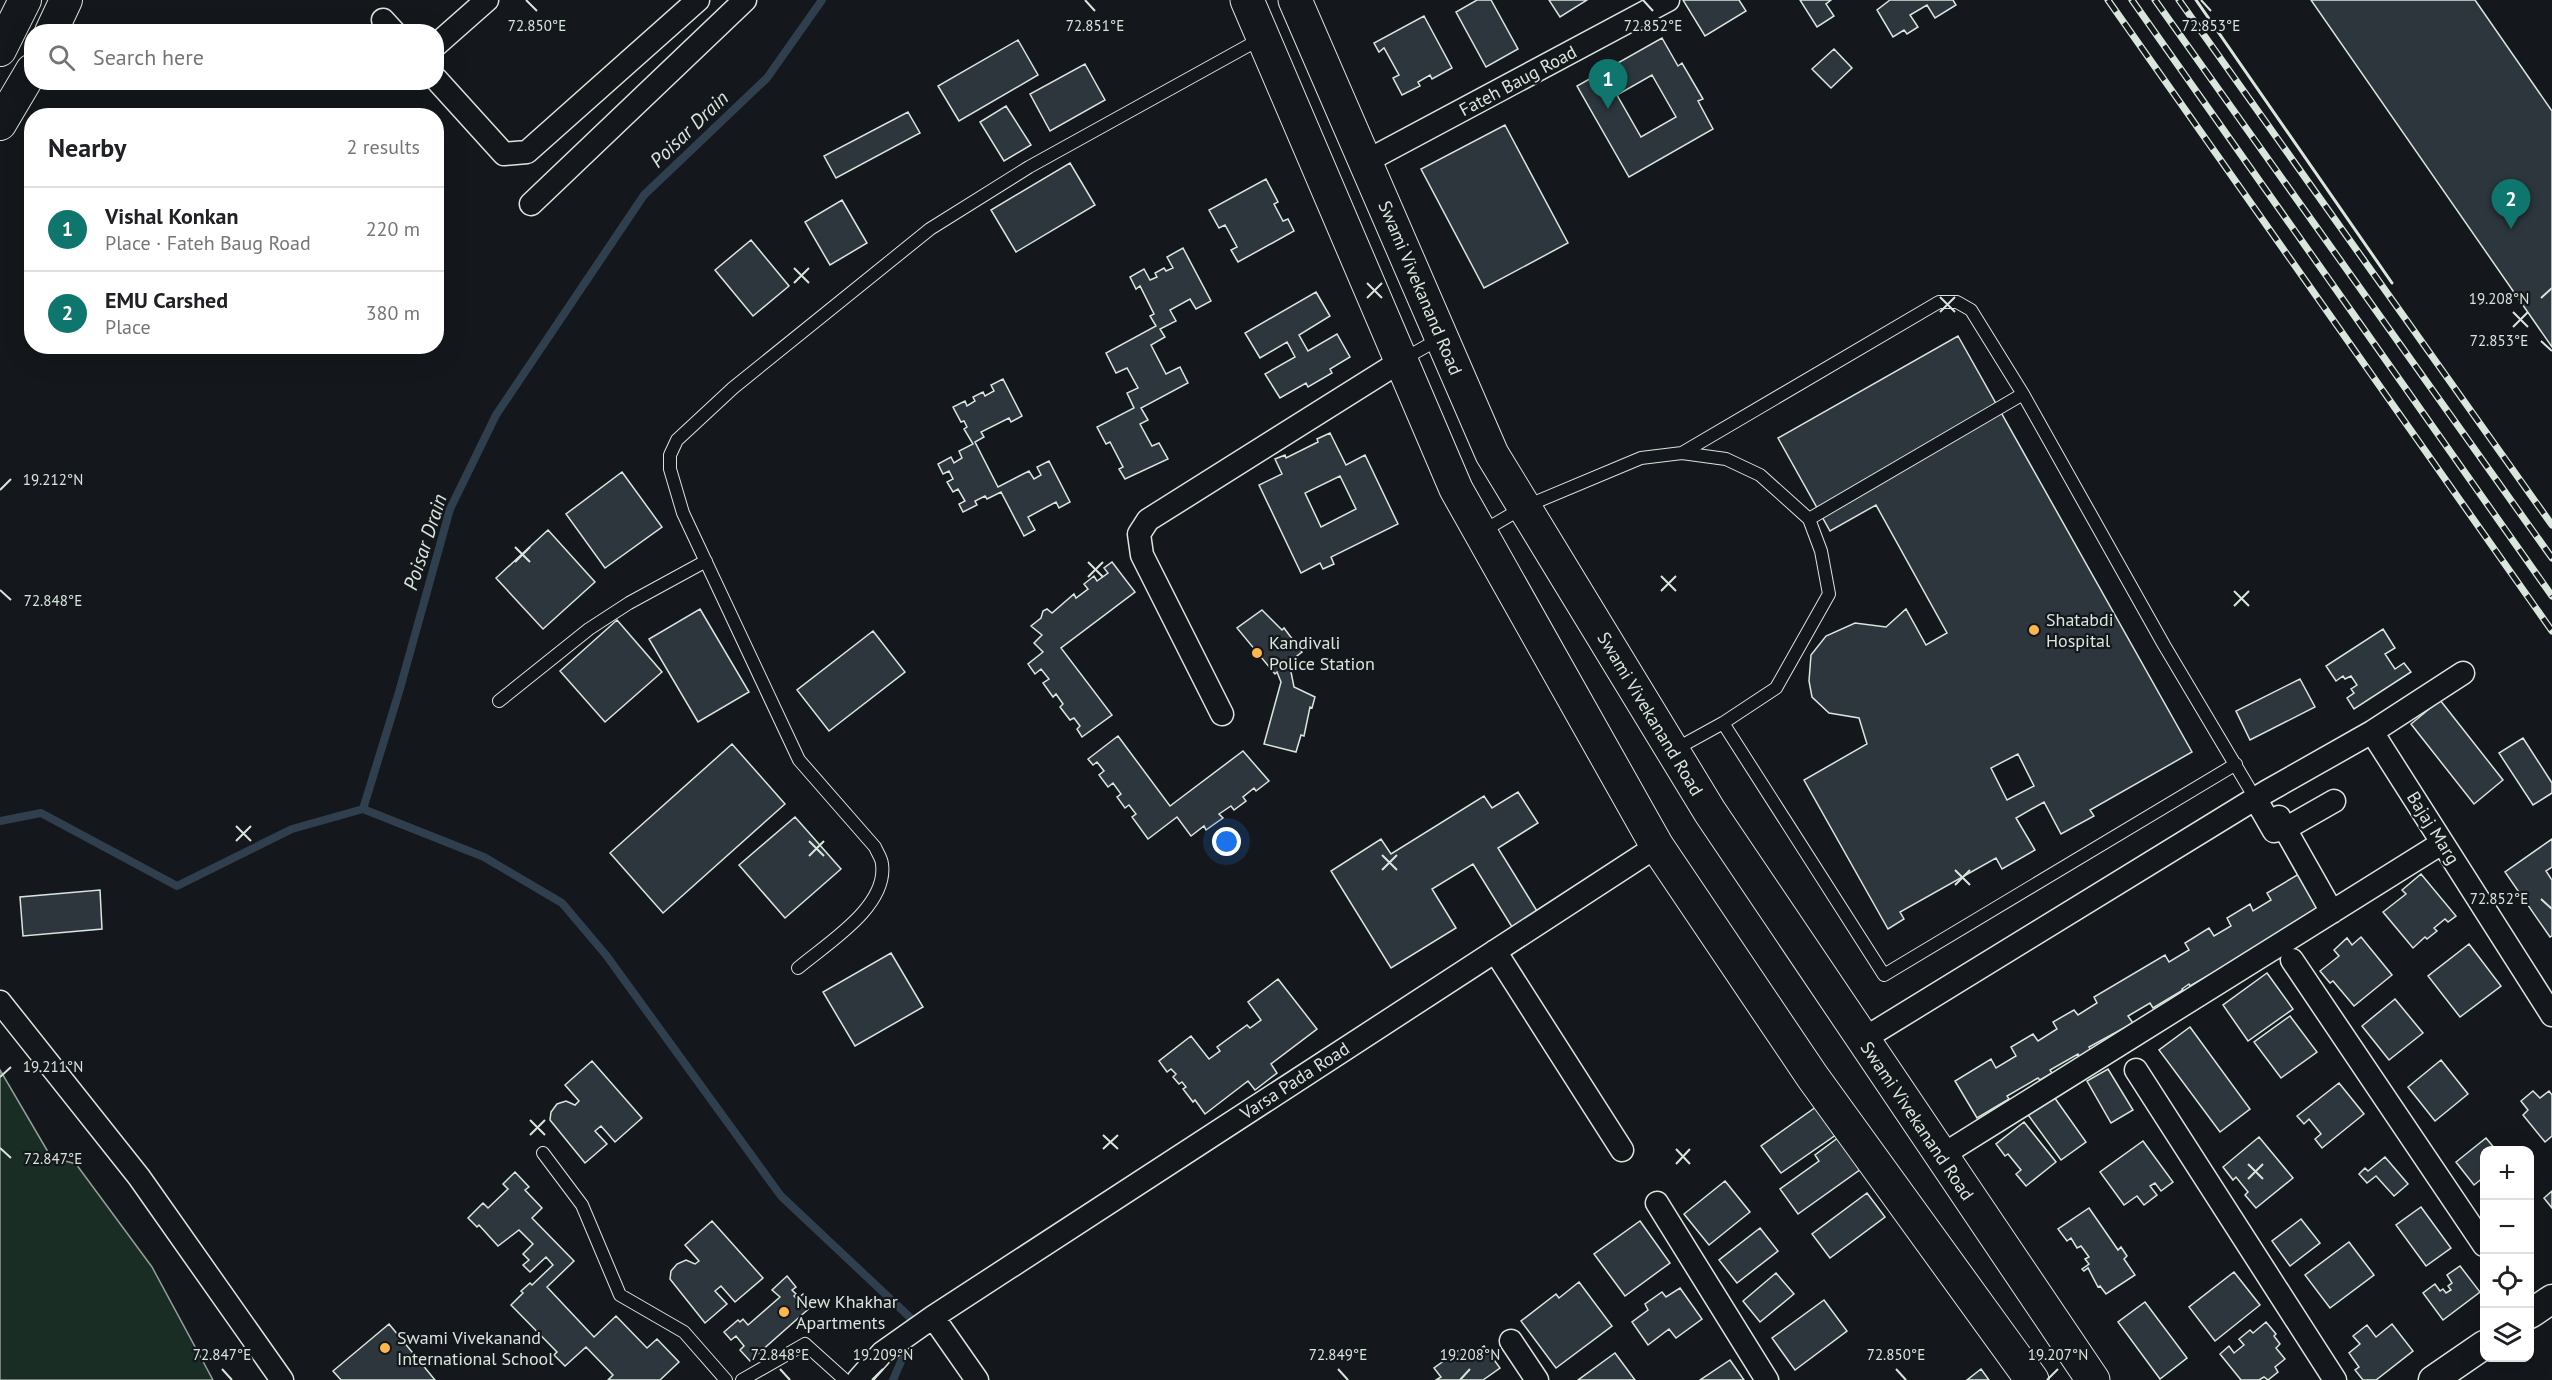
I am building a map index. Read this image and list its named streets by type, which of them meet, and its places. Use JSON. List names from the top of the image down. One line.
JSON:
{"streets":{"main road":["Swami Vivekanand Road"],"street":["Fateh Baug Road","Bajaj Marg","Varsa Pada Road"]},"crossings":[["Fateh Baug Road","Swami Vivekanand Road"]],"water":["Poisar Drain"],"places":["Shatabdi Hospital","Kandivali Police Station","New Khakhar Apartments","Swami Vivekanand International School"],"page":{"search":"Search here","pins":["1","2"],"heading":["Nearby","2 results"],"list":[{"mark":"1","name":"Vishal Konkan","note":"Place · Fateh Baug Road","value":"220 m"},{"mark":"2","name":"EMU Carshed","note":"Place","value":"380 m"}],"map_buttons":["+","−"]},"coordinates":["72.852°E","72.853°E","72.850°E","72.851°E","19.208°N","19.212°N","72.848°E","19.211°N","72.847°E","19.209°N","19.207°N","72.849°E"]}
